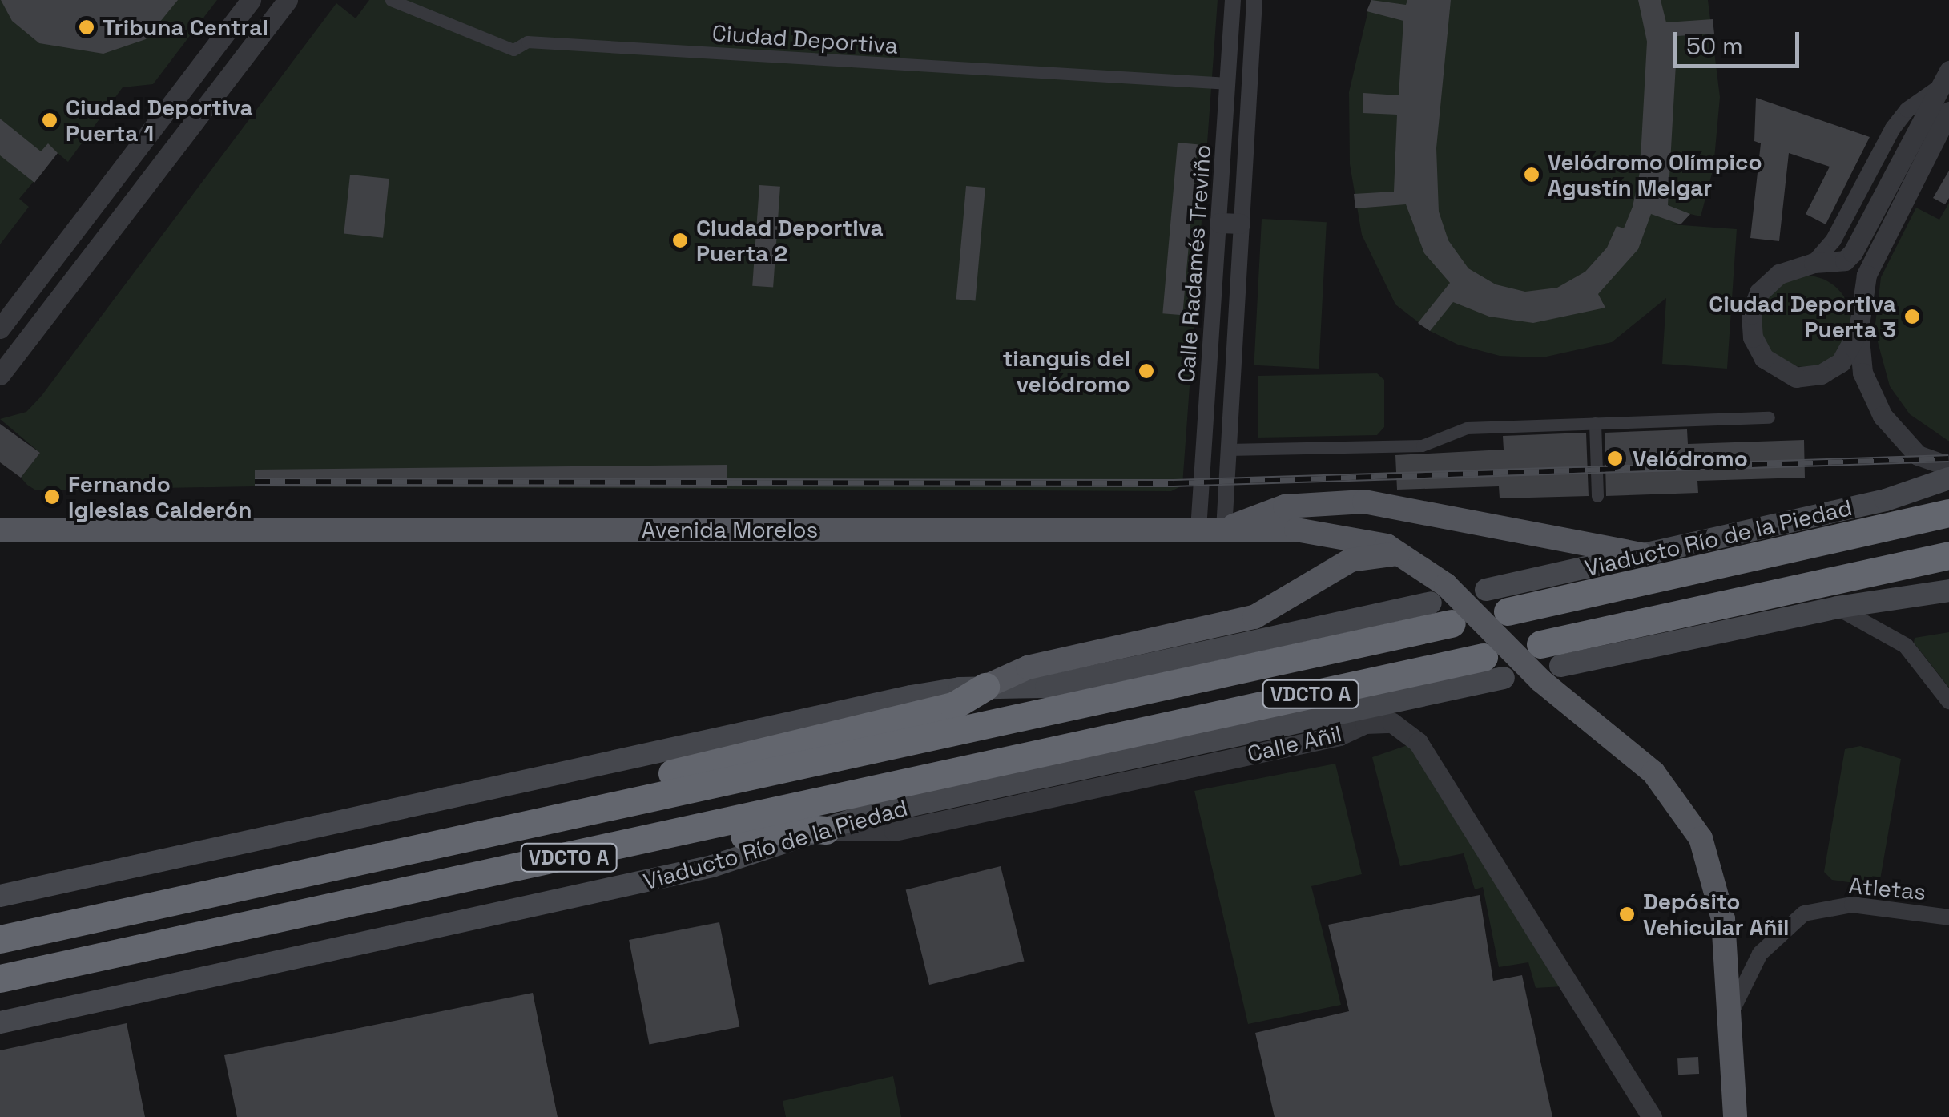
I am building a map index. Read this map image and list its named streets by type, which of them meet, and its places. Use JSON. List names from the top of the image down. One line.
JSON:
{"streets":{"highway":["Viaducto Río de la Piedad","VDCTO A"],"main road":["Avenida Morelos"],"street":["Ciudad Deportiva","Calle Radamés Treviño","Calle Añil","Atletas"]},"crossings":[["Ciudad Deportiva","Calle Radamés Treviño"],["Calle Radamés Treviño","Avenida Morelos"],["Viaducto Río de la Piedad","Calle Añil"]],"places":["Tribuna Central","Ciudad Deportiva Puerta 1","Velódromo Olímpico Agustín Melgar","Ciudad Deportiva Puerta 2","Ciudad Deportiva Puerta 3","tianguis del velódromo","Velódromo","Fernando Iglesias Calderón","Depósito Vehicular Añil"],"scale_bar":"50 m"}
